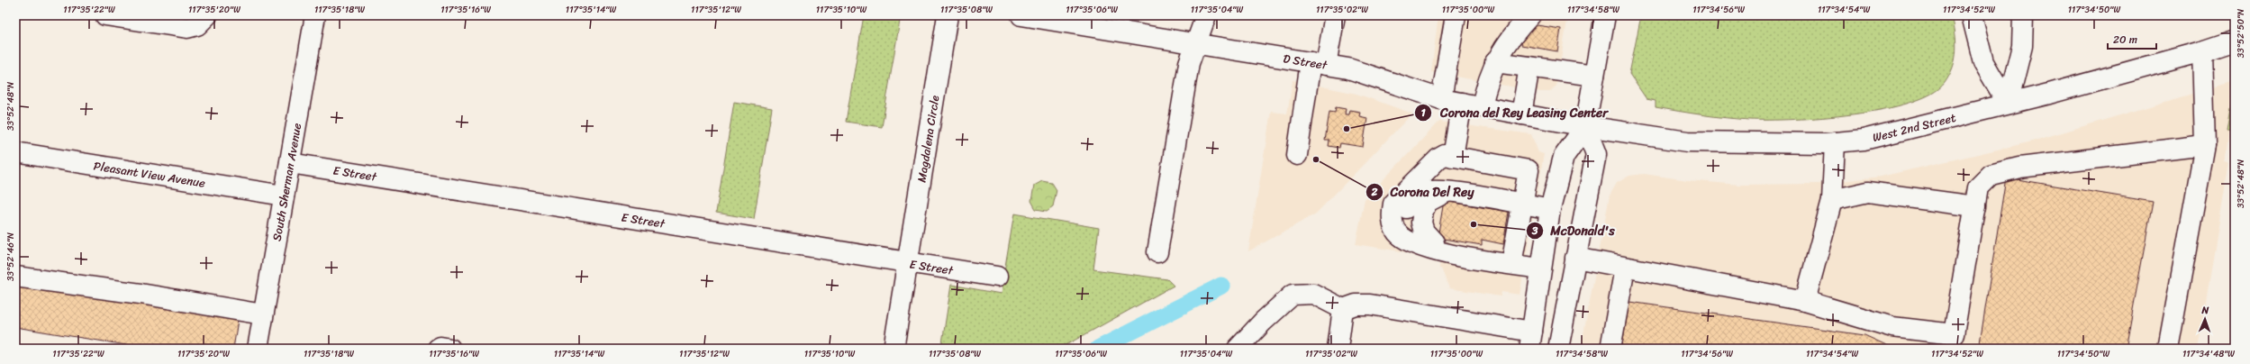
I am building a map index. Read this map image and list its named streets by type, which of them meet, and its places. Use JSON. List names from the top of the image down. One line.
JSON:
{"streets":{"main road":["D Street","West 2nd Street","Magdalena Circle","E Street","Pleasant View Avenue","South Sherman Avenue"]},"crossings":[["D Street","West 2nd Street"],["Magdalena Circle","E Street"],["E Street","South Sherman Avenue"],["Pleasant View Avenue","South Sherman Avenue"]],"places":["Corona del Rey Leasing Center","Corona Del Rey","McDonald's"],"scale_bar":"20 m","north":"top","coordinates":["117°35'22\"W","117°35'20\"W","117°35'18\"W","117°35'16\"W","117°35'14\"W","117°35'12\"W","117°35'10\"W","117°35'08\"W","117°35'06\"W","117°35'04\"W","117°35'02\"W","117°35'00\"W","117°34'58\"W","117°34'56\"W","117°34'54\"W","117°34'52\"W","117°34'50\"W","33°52'50\"N","33°52'48\"N","33°52'46\"N","117°34'48\"W"]}
